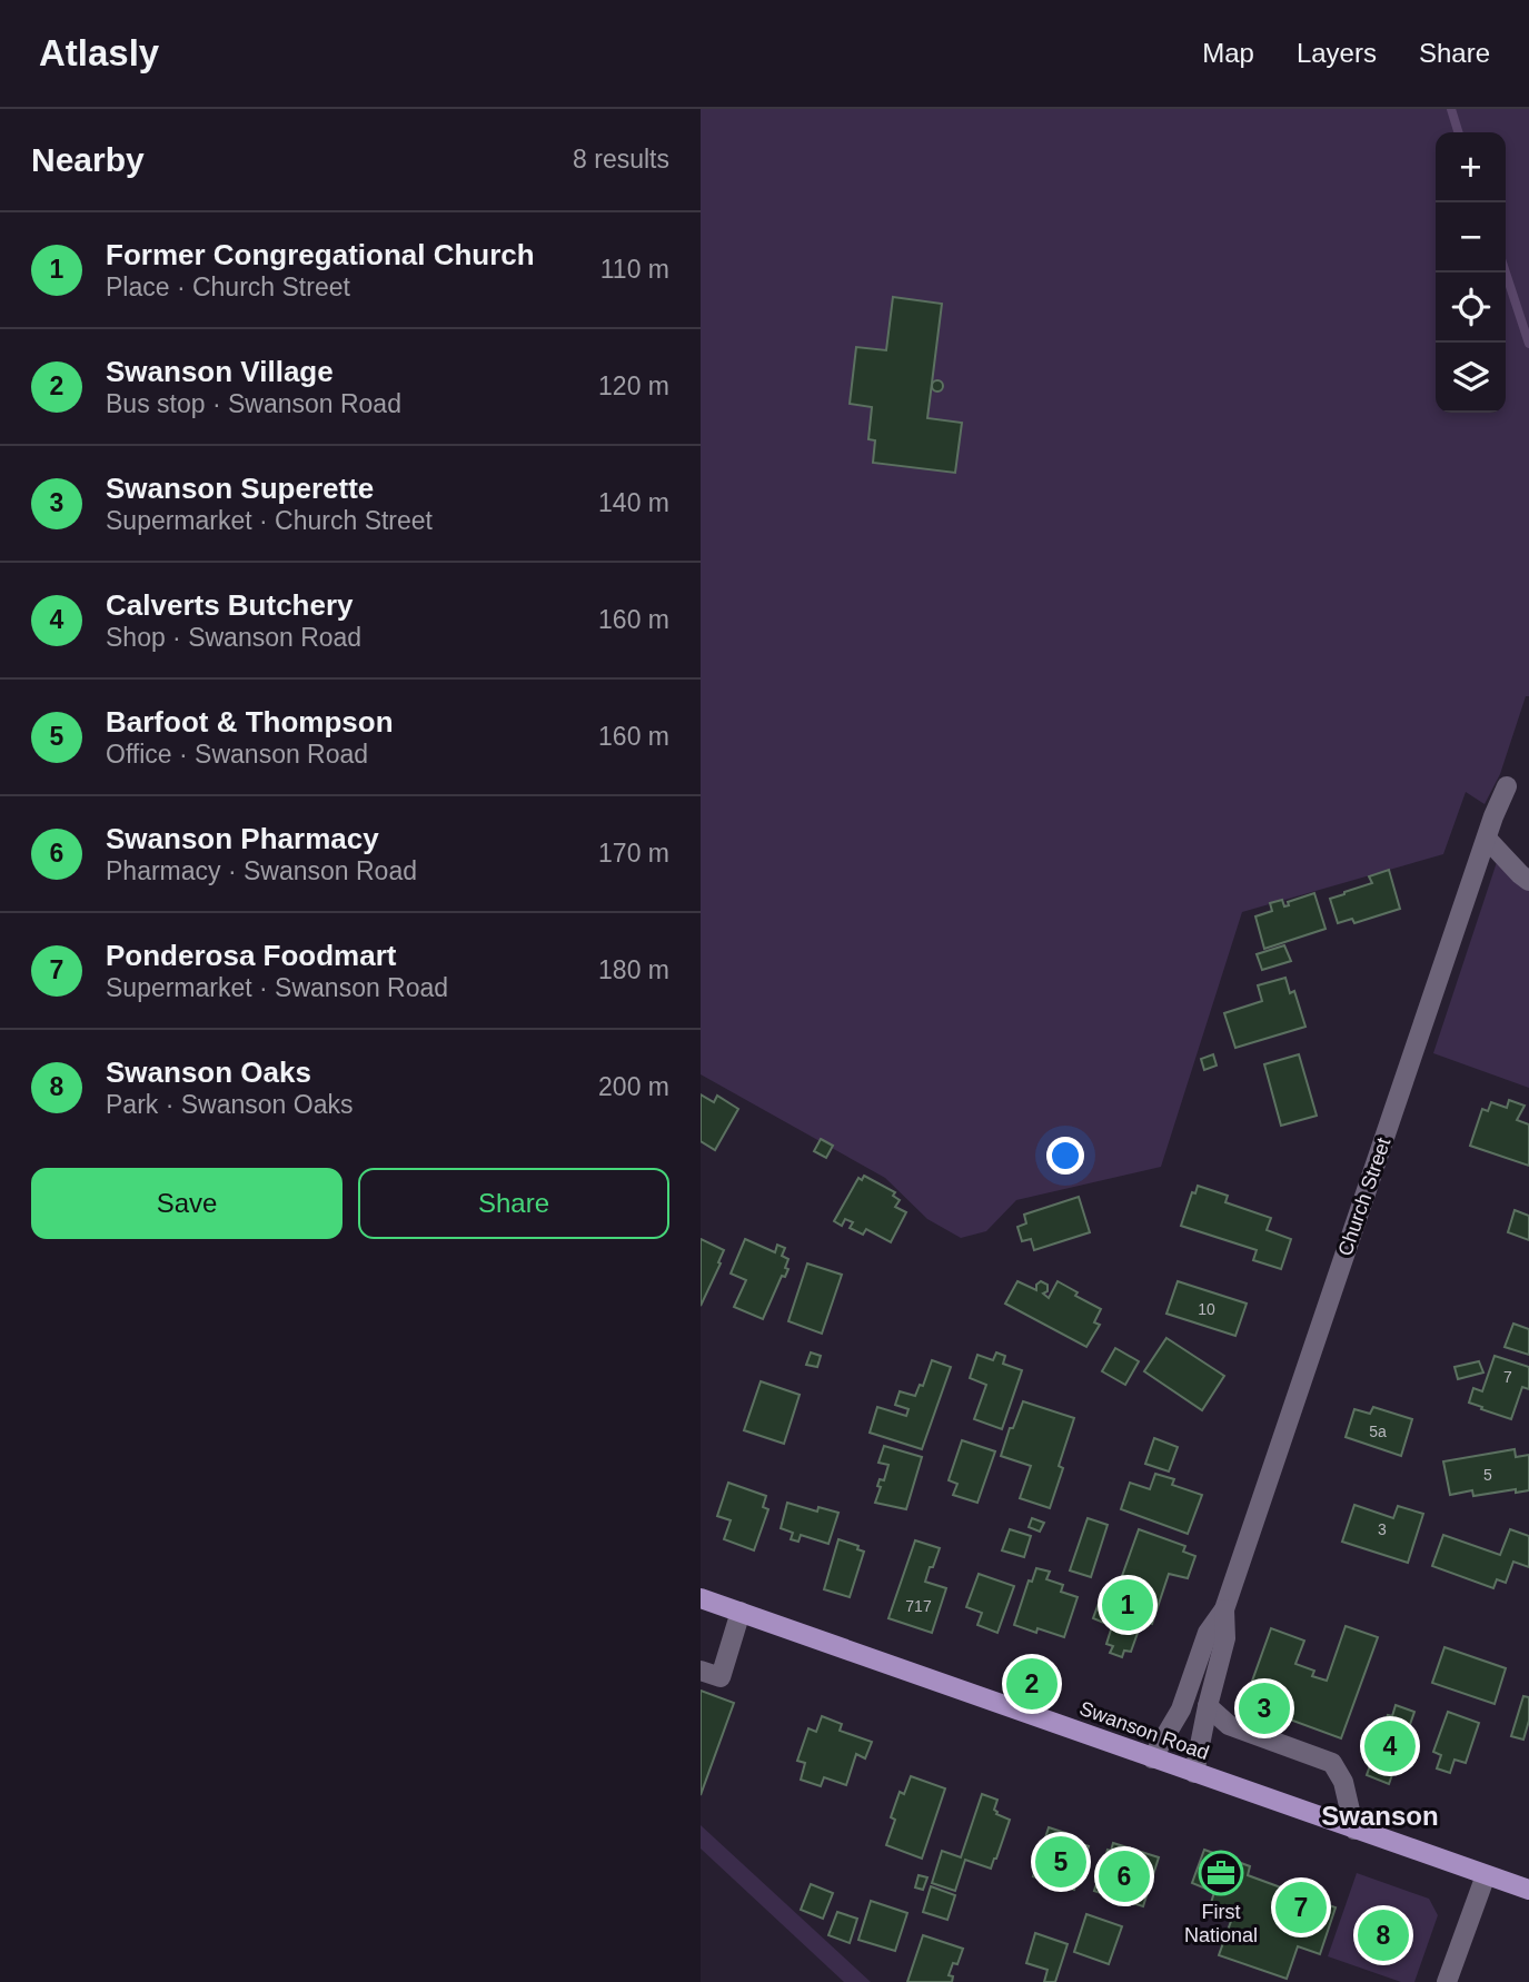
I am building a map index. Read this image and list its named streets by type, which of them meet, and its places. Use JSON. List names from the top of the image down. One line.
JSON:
{"streets":{"main road":["Swanson Road"],"street":["Church Street"]},"crossings":[["Church Street","Swanson Road"]],"districts":["Swanson"],"places":{"office":["First National"]},"house_numbers":["10","7","5a","5","3","717"],"page":{"header":"Atlasly","nav":["Map","Layers","Share"],"heading":["Nearby","8 results"],"map_buttons":["+","−"],"list":[{"mark":"1","name":"Former Congregational Church","note":"Place · Church Street","value":"110 m"},{"mark":"2","name":"Swanson Village","note":"Bus stop · Swanson Road","value":"120 m"},{"mark":"3","name":"Swanson Superette","note":"Supermarket · Church Street","value":"140 m"},{"mark":"4","name":"Calverts Butchery","note":"Shop · Swanson Road","value":"160 m"},{"mark":"5","name":"Barfoot & Thompson","note":"Office · Swanson Road","value":"160 m"},{"mark":"6","name":"Swanson Pharmacy","note":"Pharmacy · Swanson Road","value":"170 m"},{"mark":"7","name":"Ponderosa Foodmart","note":"Supermarket · Swanson Road","value":"180 m"},{"mark":"8","name":"Swanson Oaks","note":"Park · Swanson Oaks","value":"200 m"}],"buttons":["Save","Share"],"pins":["1","2","3","4","5","6","7","8"]}}
